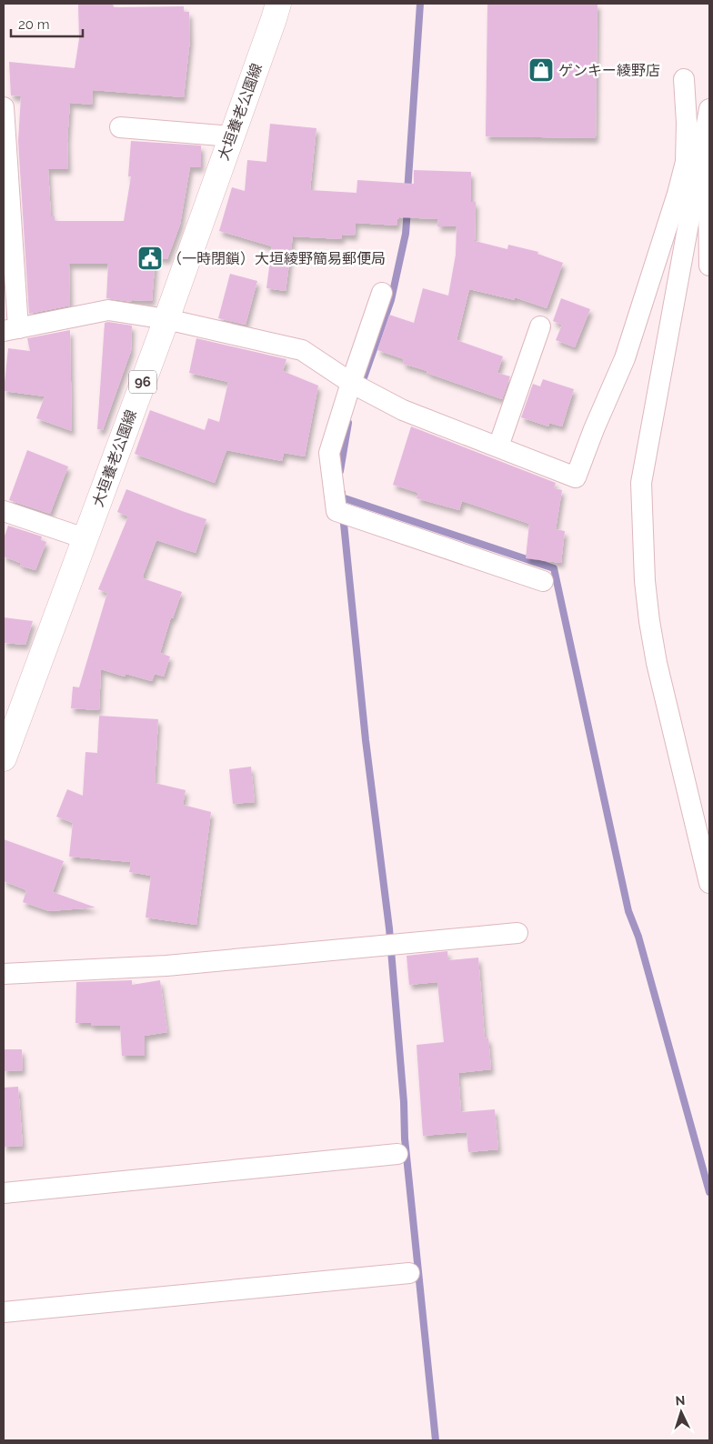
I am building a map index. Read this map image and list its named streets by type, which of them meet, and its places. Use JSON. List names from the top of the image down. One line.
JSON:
{"streets":{"main road":["大垣養老公園線","96"]},"places":{"shop":["ゲンキー綾野店"],"public building":["（一時閉鎖）大垣綾野簡易郵便局"]},"scale_bar":"20 m","north":"top"}
